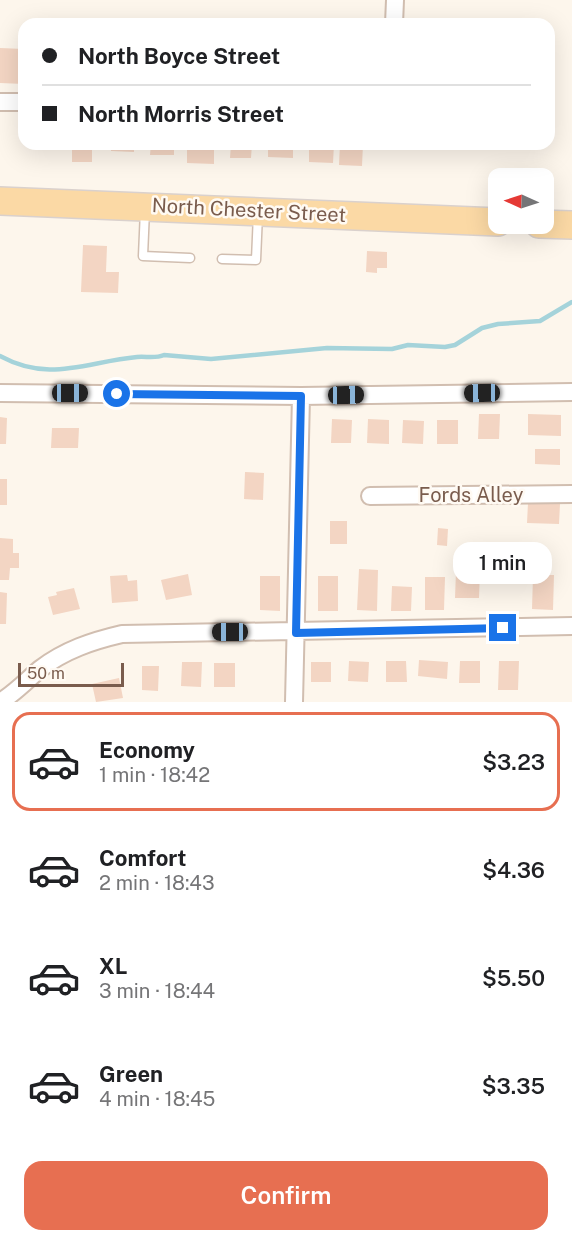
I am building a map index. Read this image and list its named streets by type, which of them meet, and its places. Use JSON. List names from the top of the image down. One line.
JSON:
{"streets":{"main road":["North Chester Street"],"street":["Fords Alley"]},"scale_bar":"50 m","north":"left","page":{"banner":["North Boyce Street","North Morris Street"],"bubble":"1 min","scale":"50 m","list":[{"name":"Economy","note":"1 min · 18:42","value":"$3.23"},{"name":"Comfort","note":"2 min · 18:43","value":"$4.36"},{"name":"XL","note":"3 min · 18:44","value":"$5.50"},{"name":"Green","note":"4 min · 18:45","value":"$3.35"}],"buttons":"Confirm"}}
